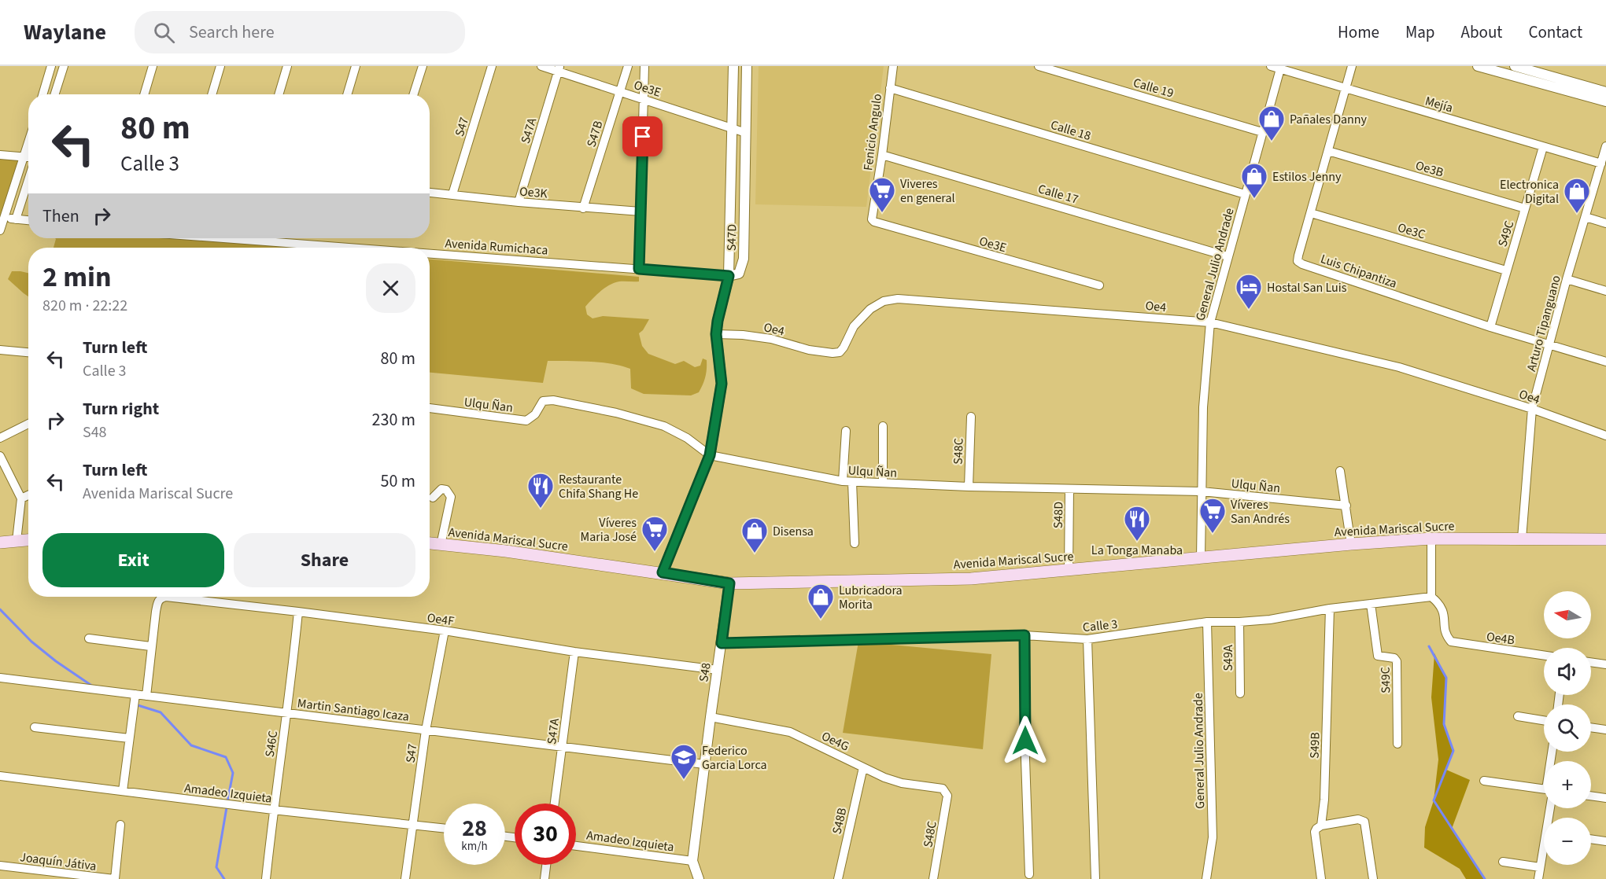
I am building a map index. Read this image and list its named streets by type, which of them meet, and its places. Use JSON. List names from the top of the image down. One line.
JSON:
{"streets":{"main road":["Avenida Mariscal Sucre"],"street":["Calle 19","Oe3E","Mejía","S47","Calle 18","S47A","Fenicio Angulo","S47B","Oe3B","Oe3K","Calle 17","Oe3C","S49C","S47D","Avenida Rumichaca","General Julio Andrade","Luis Chipantiza","Oe4","Arturo Tipanguano","Ulqu Ñan","S48C","S48D","Oe4F","Calle 3","Oe4B","S49A","S48","Martin Santiago Icaza","Oe4G","S46C","S49B","Amadeo Izquieta","S48B","Joaquín Játiva"]},"crossings":[["Calle 19","General Julio Andrade"],["Oe3E","S47A"],["Oe3E","Fenicio Angulo"],["Oe3E","S47B"],["Oe3E","S47D"],["Mejía","S49C"],["Mejía","General Julio Andrade"],["Mejía","Luis Chipantiza"],["Mejía","Arturo Tipanguano"],["S47","Oe3K"],["S47","Oe4F"],["S47","Martin Santiago Icaza"],["S47","Amadeo Izquieta"],["Calle 18","Fenicio Angulo"],["Calle 18","General Julio Andrade"],["S47A","Oe3K"],["S47A","Oe4F"],["S47A","Martin Santiago Icaza"],["Fenicio Angulo","Calle 17"],["S47B","Oe3K"],["Oe3B","S49C"],["Oe3B","Luis Chipantiza"],["Calle 17","General Julio Andrade"],["Oe3C","S49C"],["Oe3C","Luis Chipantiza"],["S49C","Luis Chipantiza"],["S49C","Calle 3"],["S47D","Avenida Rumichaca"],["General Julio Andrade","Oe4"],["General Julio Andrade","Ulqu Ñan"],["General Julio Andrade","Avenida Mariscal Sucre"],["General Julio Andrade","Calle 3"],["Luis Chipantiza","Arturo Tipanguano"],["Oe4","Arturo Tipanguano"],["Arturo Tipanguano","Avenida Mariscal Sucre"],["Ulqu Ñan","S48C"],["Ulqu Ñan","S48D"],["S48C","Oe4G"],["S48D","Avenida Mariscal Sucre"],["Avenida Mariscal Sucre","S48"],["Oe4F","S48"],["Oe4F","S46C"],["Calle 3","Oe4B"],["Calle 3","S49A"],["Calle 3","S48"],["Calle 3","S49B"],["S48","Martin Santiago Icaza"],["S48","Oe4G"],["S48","Amadeo Izquieta"],["Martin Santiago Icaza","S46C"],["Oe4G","S48B"],["S46C","Amadeo Izquieta"]],"places":{"shop":["Pañales Danny","Estilos Jenny","Electronica Digital","Disensa","Lubricadora Morita"],"supermarket":["Viveres en general","Víveres San Andrés","Víveres Maria José"],"hotel":["Hostal San Luis"],"restaurant":["Restaurante Chifa Shang He","La Tonga Manaba"],"school or university":["Federico Garcia Lorca"]},"north":"left","page":{"header":"Waylane","search":"Search here","nav":["Home","Map","About","Contact"],"turn":["80 m","Calle 3"],"then":"Then","heading":["2 min","820 m · 22:22"],"list":[{"name":"Turn left","note":"Calle 3","value":"80 m"},{"name":"Turn right","note":"S48","value":"230 m"},{"name":"Turn left","note":"Avenida Mariscal Sucre","value":"50 m"}],"buttons":["Exit","Share"],"map_buttons":["+","−"],"speed":"28 km/h","limit":"30"}}
